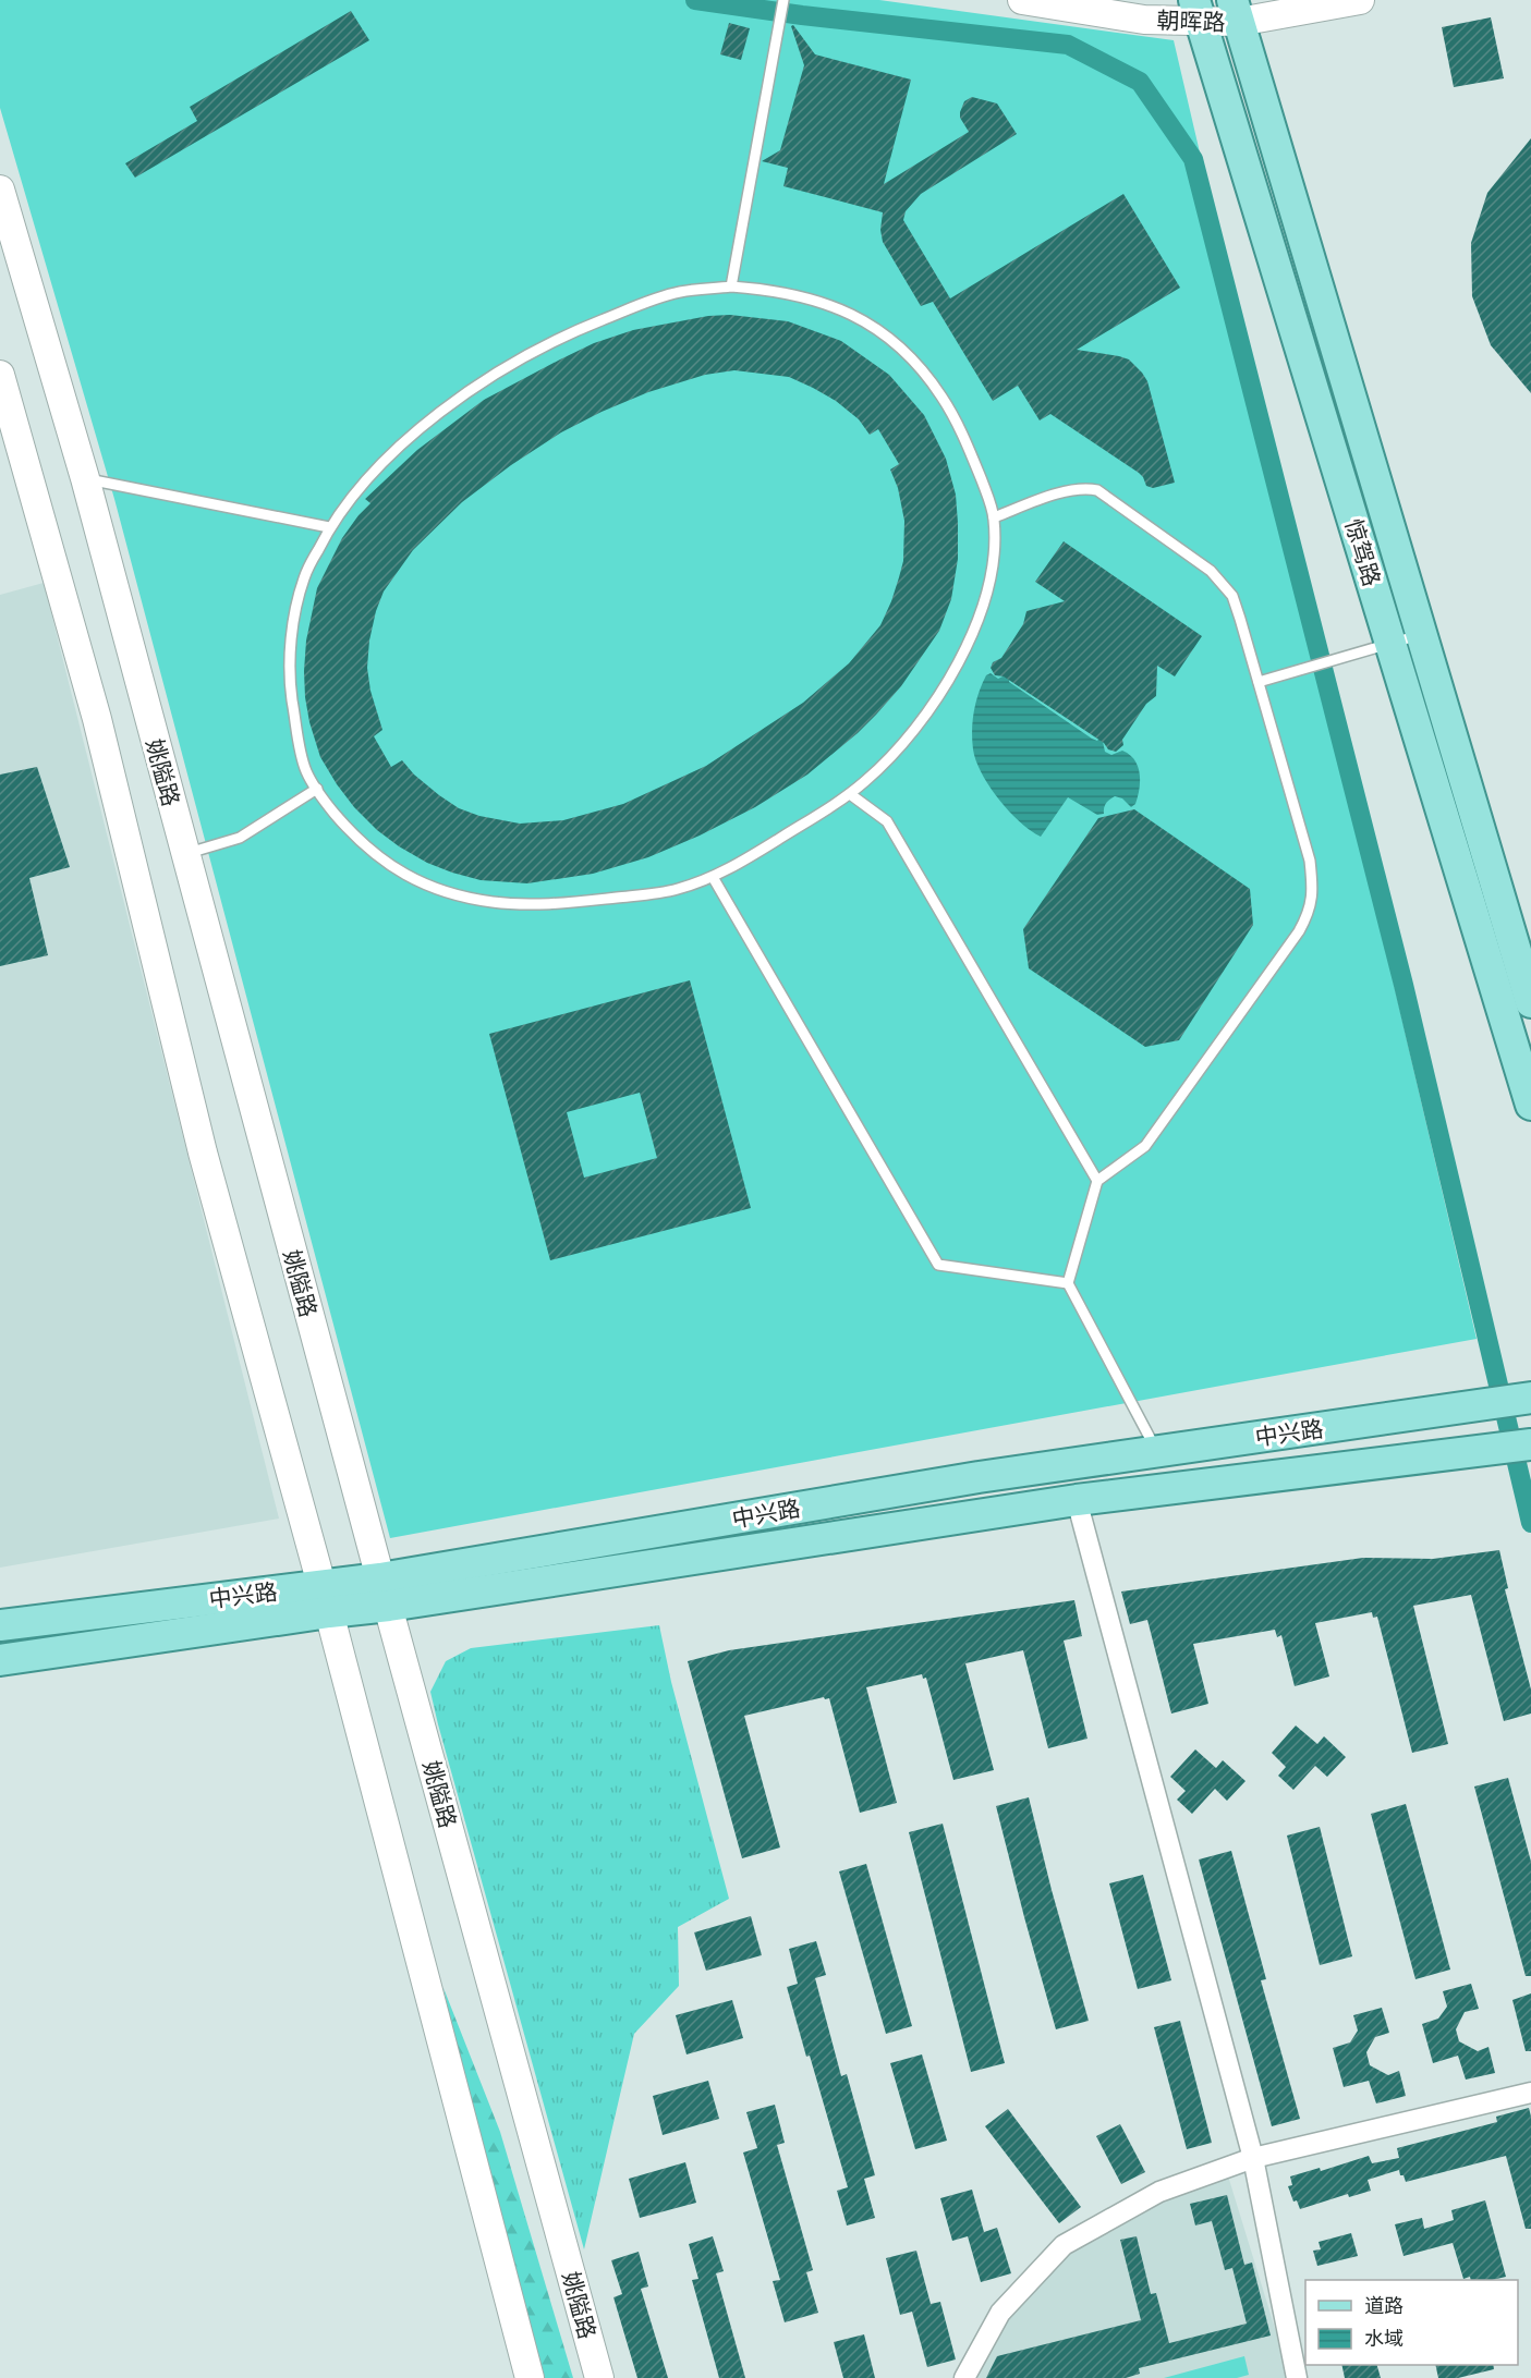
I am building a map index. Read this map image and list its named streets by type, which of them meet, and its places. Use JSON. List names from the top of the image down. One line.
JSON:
{"streets":{"main road":["朝晖路","惊驾路","姚隘路","中兴路"]},"crossings":[["朝晖路","惊驾路"],["姚隘路","中兴路"]],"legend":["道路","水域"]}
